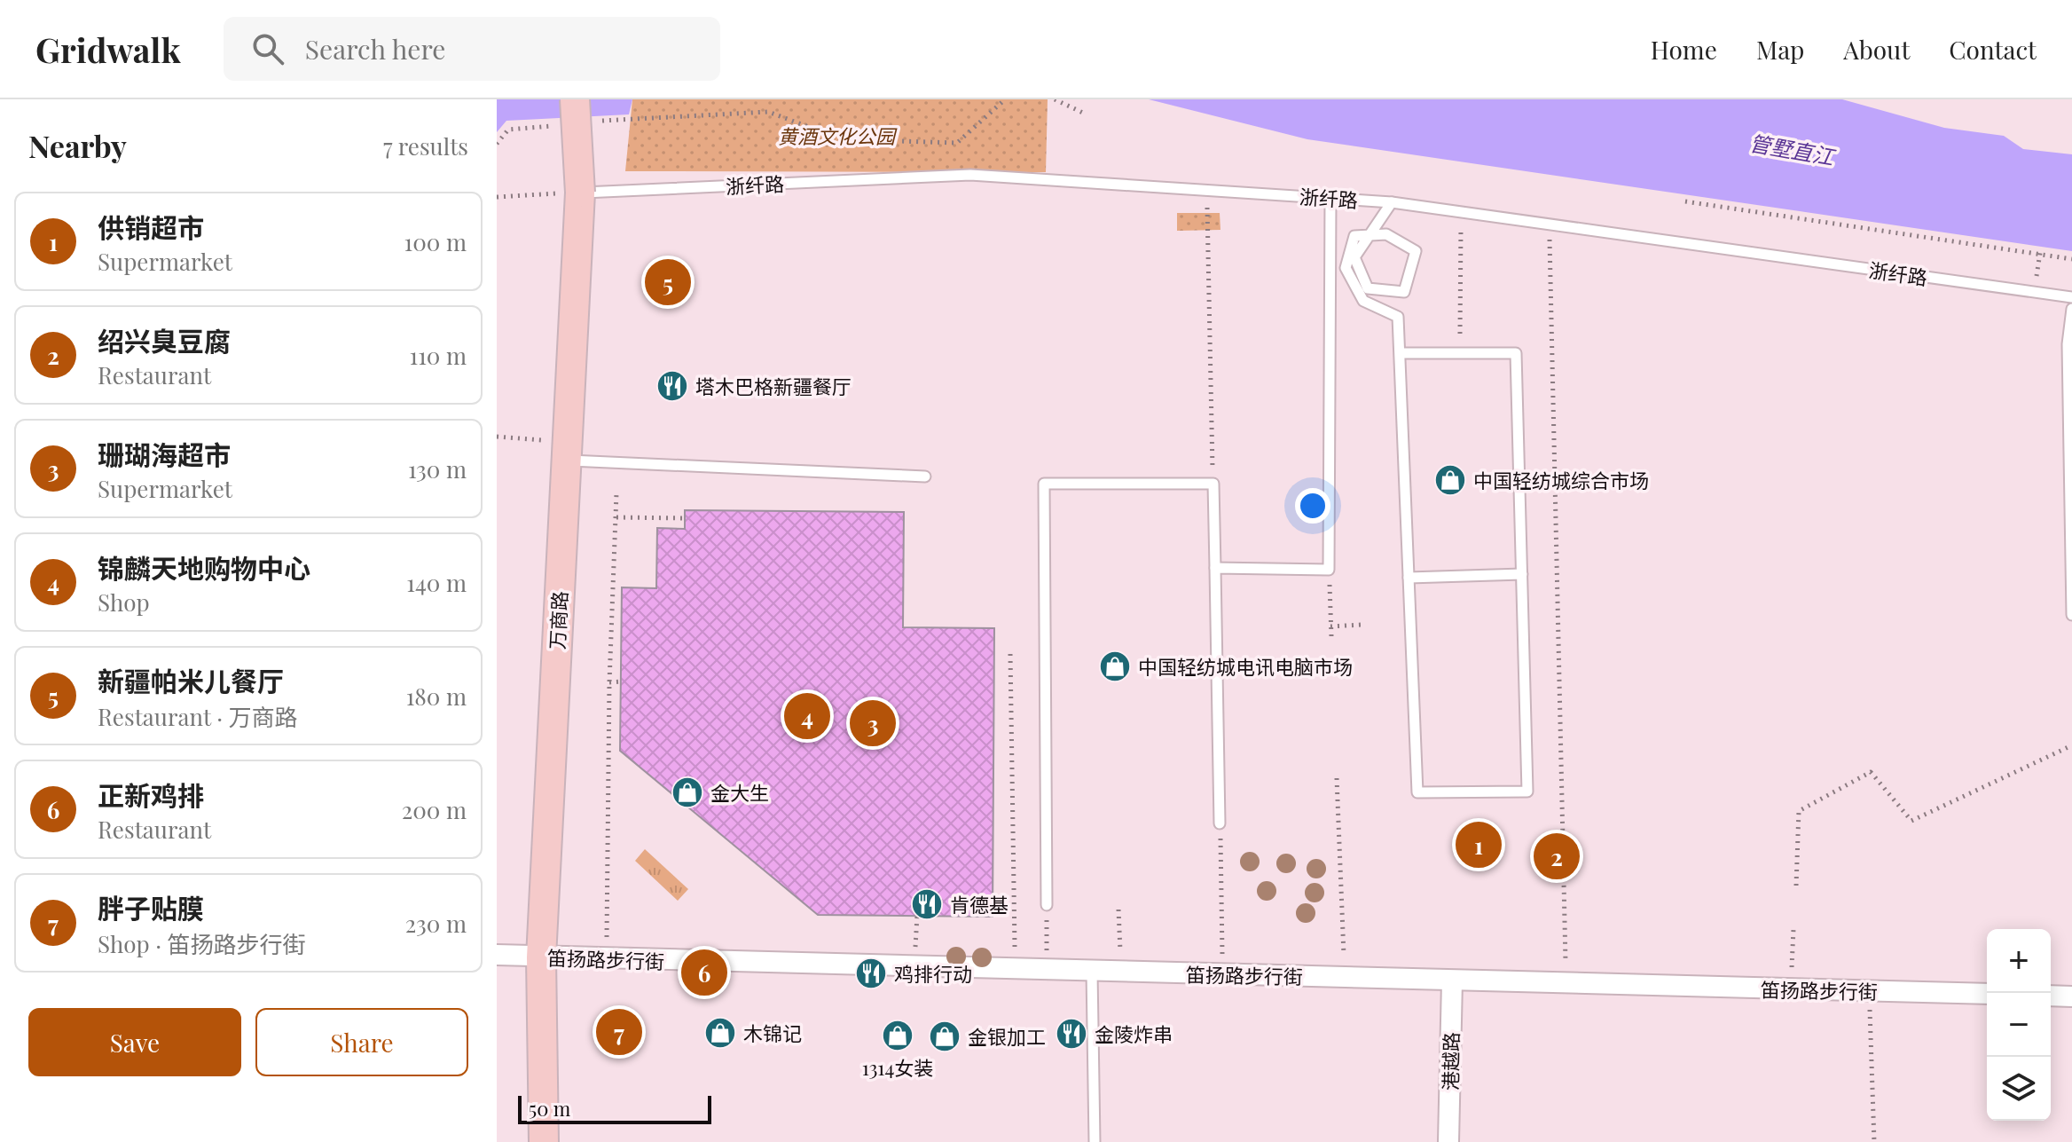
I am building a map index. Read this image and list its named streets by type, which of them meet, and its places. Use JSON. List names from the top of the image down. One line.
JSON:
{"streets":{"street":["万商路","笛扬路步行街","港越路"],"lane":["浙纤路"]},"crossings":[["浙纤路","万商路"],["万商路","笛扬路步行街"],["笛扬路步行街","港越路"]],"water":["管墅直江"],"parks":["黄酒文化公园"],"places":{"restaurant":["塔木巴格新疆餐厅","肯德基","鸡排行动","金陵炸串"],"shop":["中国轻纺城综合市场","中国轻纺城电讯电脑市场","金大生","木锦记","1314女装","金银加工"]},"scale_bar":"50 m","page":{"header":"Gridwalk","search":"Search here","nav":["Home","Map","About","Contact"],"heading":["Nearby","7 results"],"list":[{"mark":"1","name":"供销超市","note":"Supermarket","value":"100 m"},{"mark":"2","name":"绍兴臭豆腐","note":"Restaurant","value":"110 m"},{"mark":"3","name":"珊瑚海超市","note":"Supermarket","value":"130 m"},{"mark":"4","name":"锦麟天地购物中心","note":"Shop","value":"140 m"},{"mark":"5","name":"新疆帕米儿餐厅","note":"Restaurant · 万商路","value":"180 m"},{"mark":"6","name":"正新鸡排","note":"Restaurant","value":"200 m"},{"mark":"7","name":"胖子贴膜","note":"Shop · 笛扬路步行街","value":"230 m"}],"pins":["5","4","3","1","2","6","7"],"map_buttons":["+","−"],"buttons":["Save","Share"],"scale":"50 m"}}
